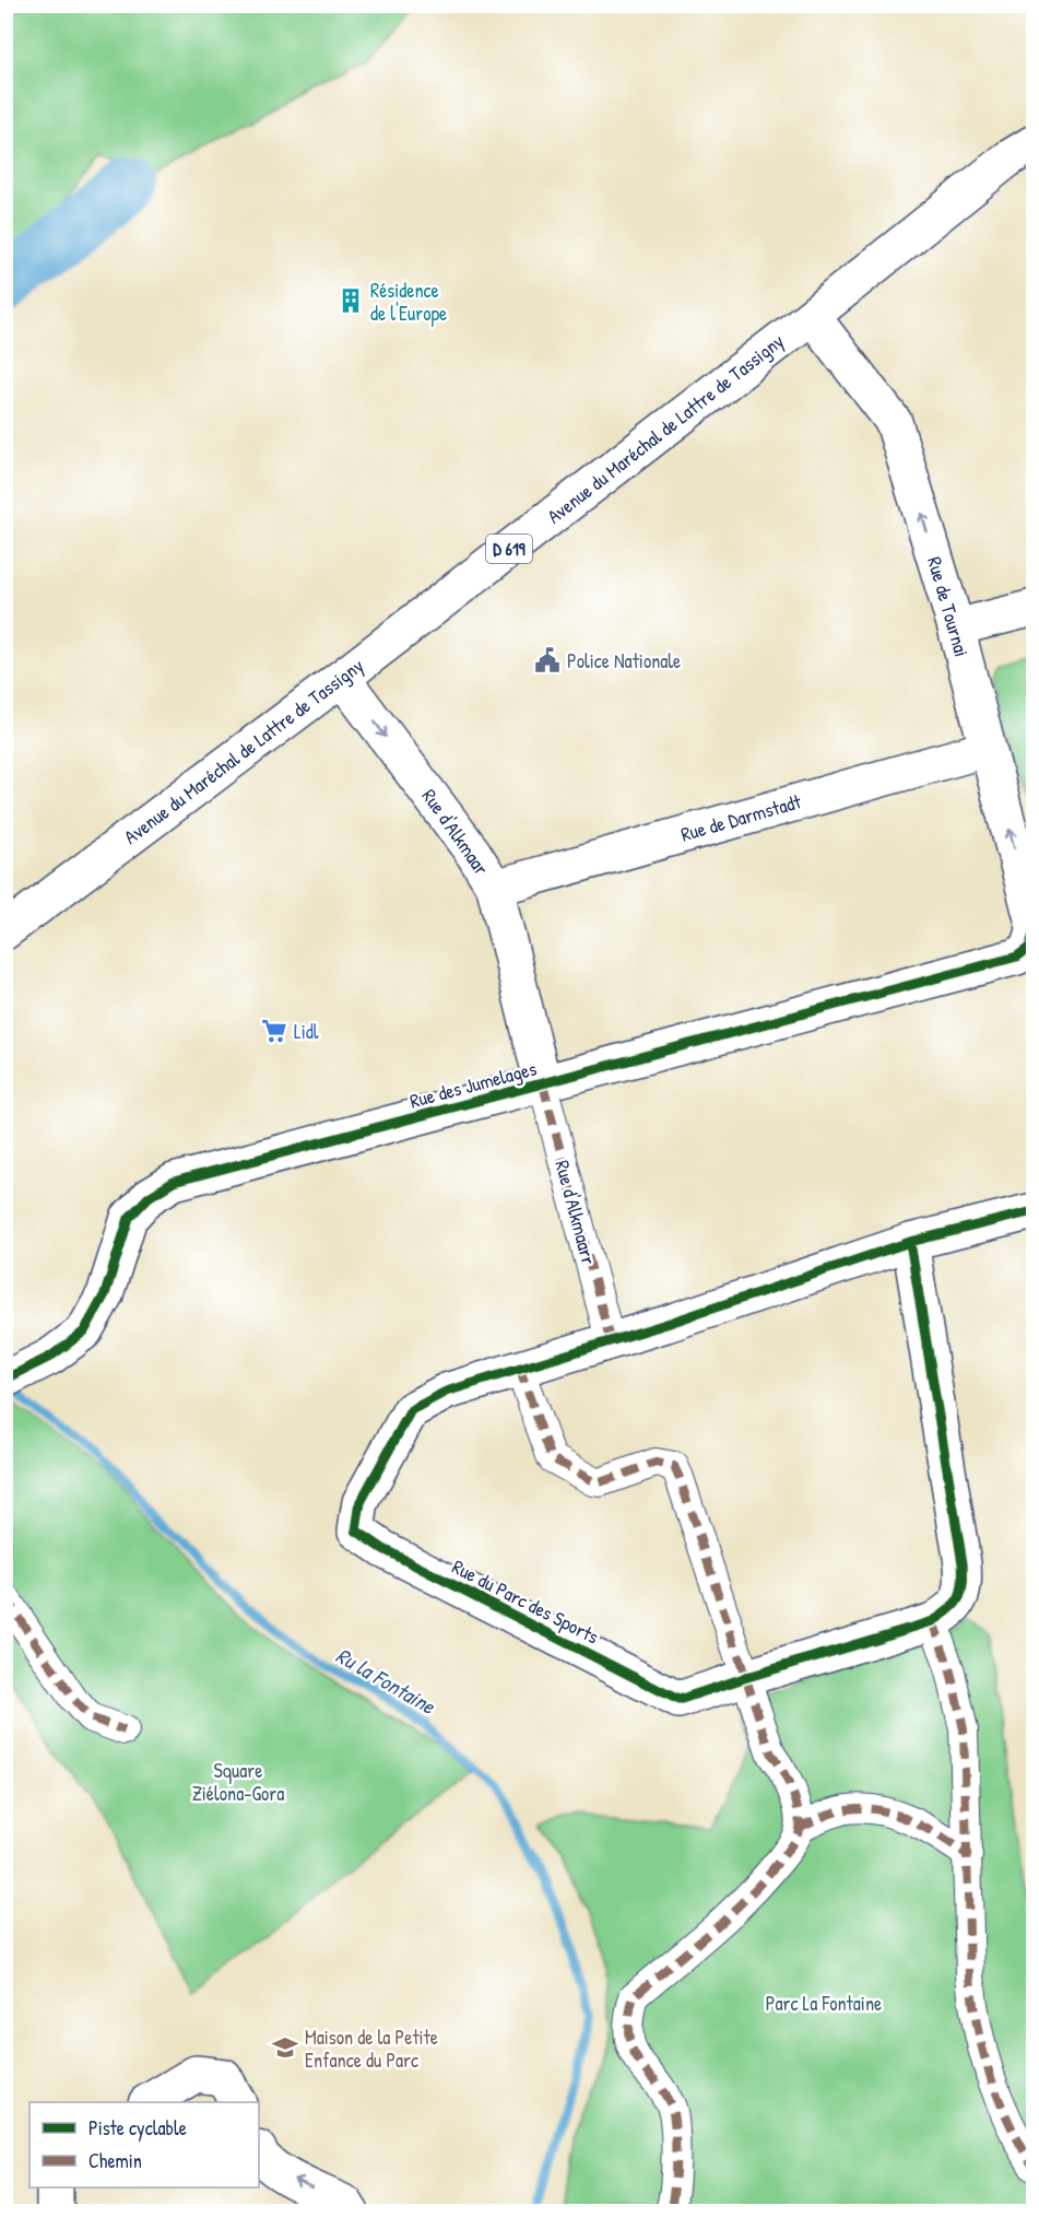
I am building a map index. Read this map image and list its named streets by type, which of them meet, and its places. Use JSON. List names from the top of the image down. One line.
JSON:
{"streets":{"street":["Avenue du Maréchal de Lattre de Tassigny","D 619","Rue de Tournai","Rue de Darmstadt","Rue d'Alkmaar","Rue des Jumelages","Rue d'Alkmaarr","Rue du Parc des Sports"]},"crossings":[["Avenue du Maréchal de Lattre de Tassigny","D 619"],["Avenue du Maréchal de Lattre de Tassigny","Rue de Tournai"],["Avenue du Maréchal de Lattre de Tassigny","Rue d'Alkmaar"],["Rue de Tournai","Rue de Darmstadt"],["Rue de Darmstadt","Rue d'Alkmaar"],["Rue d'Alkmaar","Rue des Jumelages"],["Rue d'Alkmaar","Rue d'Alkmaarr"],["Rue des Jumelages","Rue d'Alkmaarr"],["Rue d'Alkmaarr","Rue du Parc des Sports"]],"one_way":["Rue de Tournai","Rue d'Alkmaar"],"water":["Ru la Fontaine"],"parks":["Square Ziélona-Gora","Parc La Fontaine"],"places":{"building":["Résidence de l'Europe"],"public building":["Police Nationale"],"supermarket":["Lidl"],"school or university":["Maison de la Petite Enfance du Parc"]},"legend":["Piste cyclable","Chemin"]}
